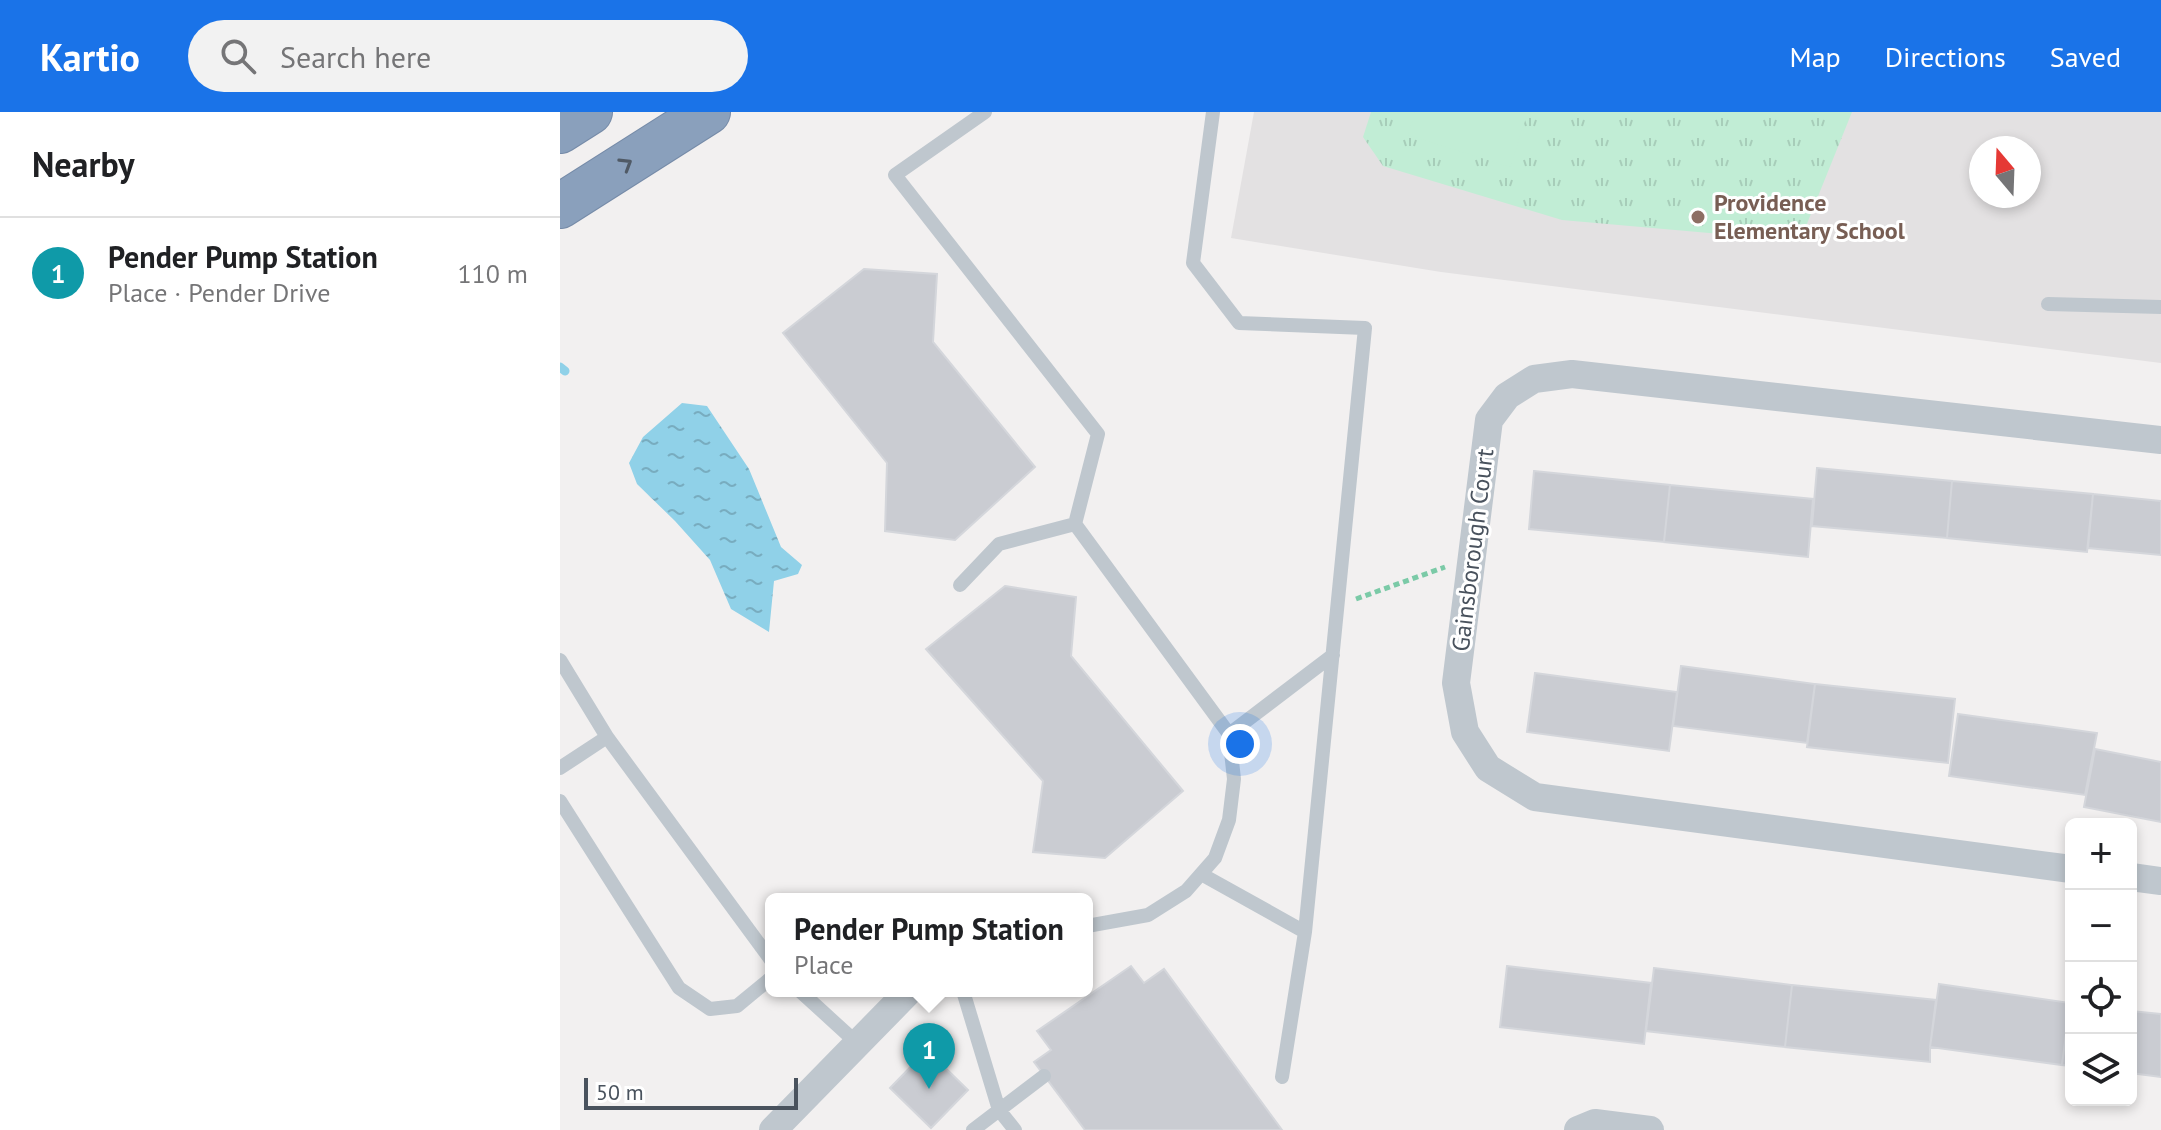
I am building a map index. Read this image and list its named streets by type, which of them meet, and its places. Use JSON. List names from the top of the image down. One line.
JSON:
{"streets":{"street":["Gainsborough Court"]},"places":["Providence Elementary School"],"scale_bar":"50 m","north":"top","page":{"header":"Kartio","search":"Search here","nav":["Map","Directions","Saved"],"heading":"Nearby","list":[{"mark":"1","name":"Pender Pump Station","note":"Place · Pender Drive","value":"110 m"}],"map_buttons":["+","−"],"popup":["Pender Pump Station","Place"],"pins":"1","scale":"50 m"}}
